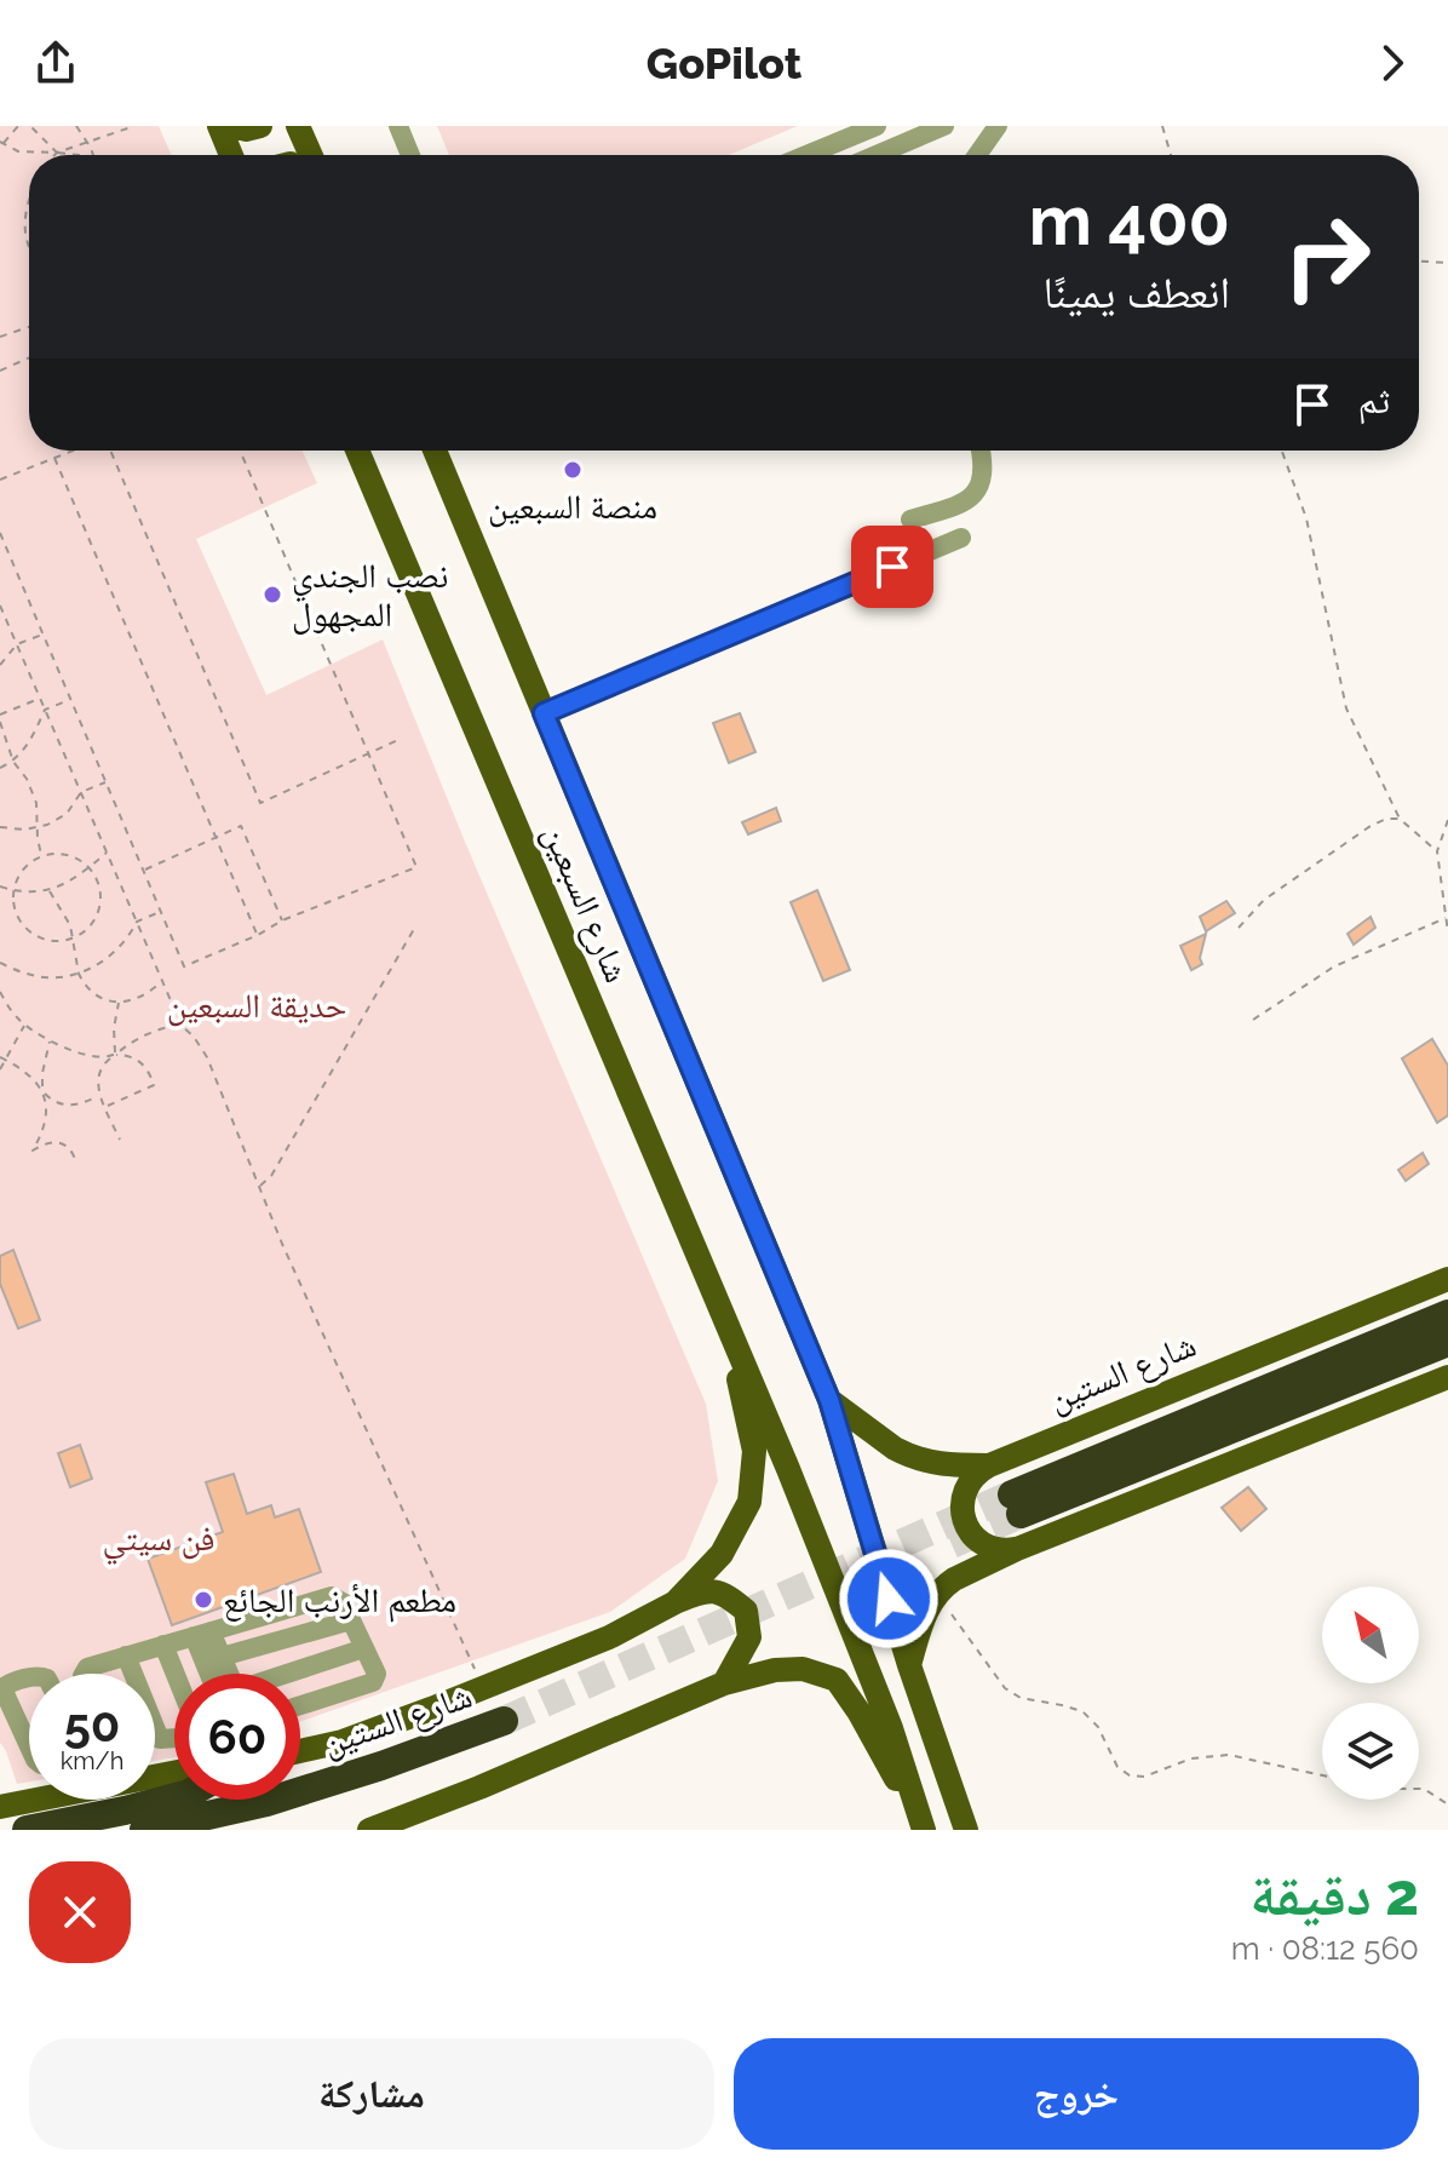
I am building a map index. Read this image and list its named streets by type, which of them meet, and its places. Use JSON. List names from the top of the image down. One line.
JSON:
{"streets":{"highway":["شارع الستين"],"main road":["شارع السبعين"]},"crossings":[["شارع السبعين","شارع الستين"]],"parks":["حديقة السبعين","فن سيتي"],"places":["منصة السبعين","نصب الجندي المجهول","مطعم الأرنب الجائع"],"north":"top left","page":{"header":"GoPilot","turn":["400 m","انعطف يمينًا"],"then":"ثم","speed":"50 km/h","limit":"60","heading":["2 دقيقة","560 m · 08:12"],"buttons":["خروج","مشاركة"]}}
